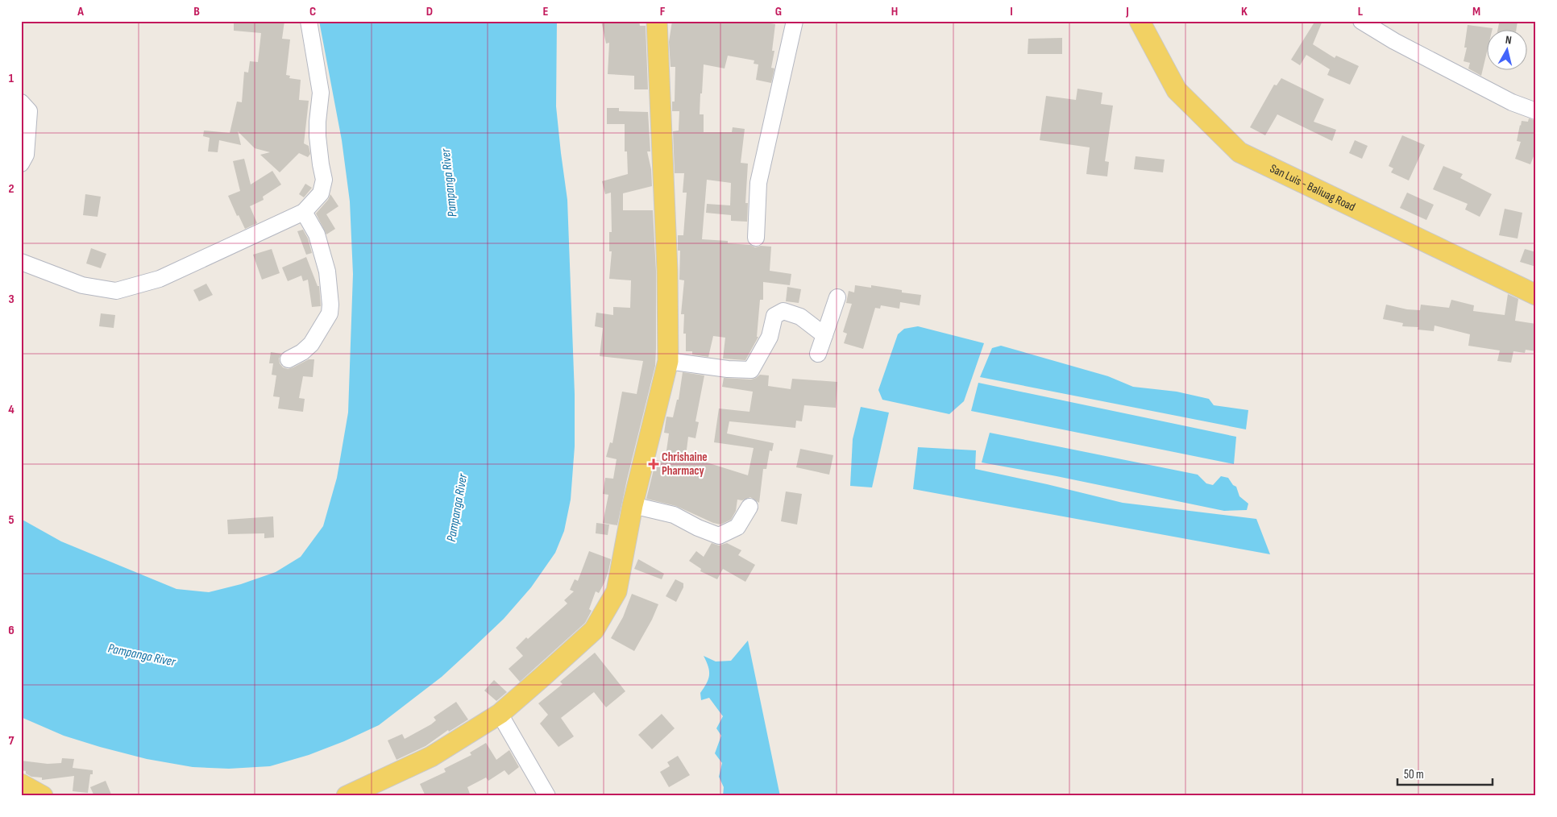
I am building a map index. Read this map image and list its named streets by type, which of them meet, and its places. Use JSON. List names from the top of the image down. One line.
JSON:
{"streets":{"main road":["San Luis - Baliuag Road"]},"water":["Pampanga River"],"places":{"health":["Chrishaine Pharmacy"]},"scale_bar":"50 m","north":"top","grid":{"columns":["A","B","C","D","E","F","G","H","I","J","K","L","M"],"rows":["1","2","3","4","5","6","7"]}}
